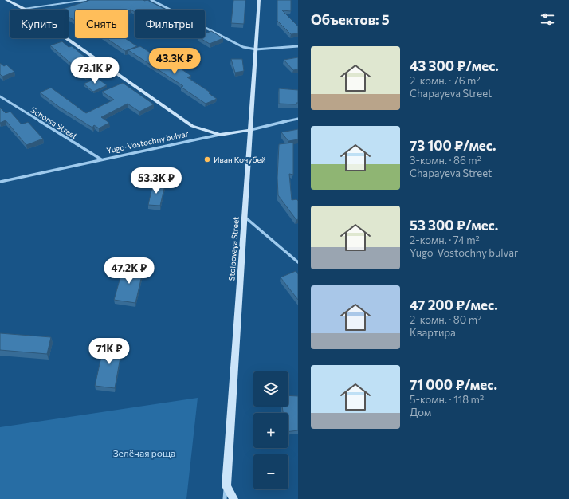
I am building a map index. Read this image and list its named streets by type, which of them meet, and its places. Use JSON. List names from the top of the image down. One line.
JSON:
{"streets":{"main road":["Yugo-Vostochny bulvar","Stolbovaya Street"],"street":["Schorsa Street"]},"crossings":[["Schorsa Street","Yugo-Vostochny bulvar"],["Yugo-Vostochny bulvar","Stolbovaya Street"]],"parks":["Зелёная роща"],"places":["Иван Кочубей"],"page":{"heading":"Объектов: 5","chip":["Купить","Снять","Фильтры"],"list":[{"name":"43 300 ₽/мес.","note":"2-комн. · 76 m² · Chapayeva Street"},{"name":"73 100 ₽/мес.","note":"3-комн. · 86 m² · Chapayeva Street"},{"name":"53 300 ₽/мес.","note":"2-комн. · 74 m² · Yugo-Vostochny bulvar"},{"name":"47 200 ₽/мес.","note":"2-комн. · 80 m² · Квартира"},{"name":"71 000 ₽/мес.","note":"5-комн. · 118 m² · Дом"}],"price":["43.3K ₽","73.1K ₽","53.3K ₽","47.2K ₽","71K ₽"],"map_buttons":["+","−"]}}
